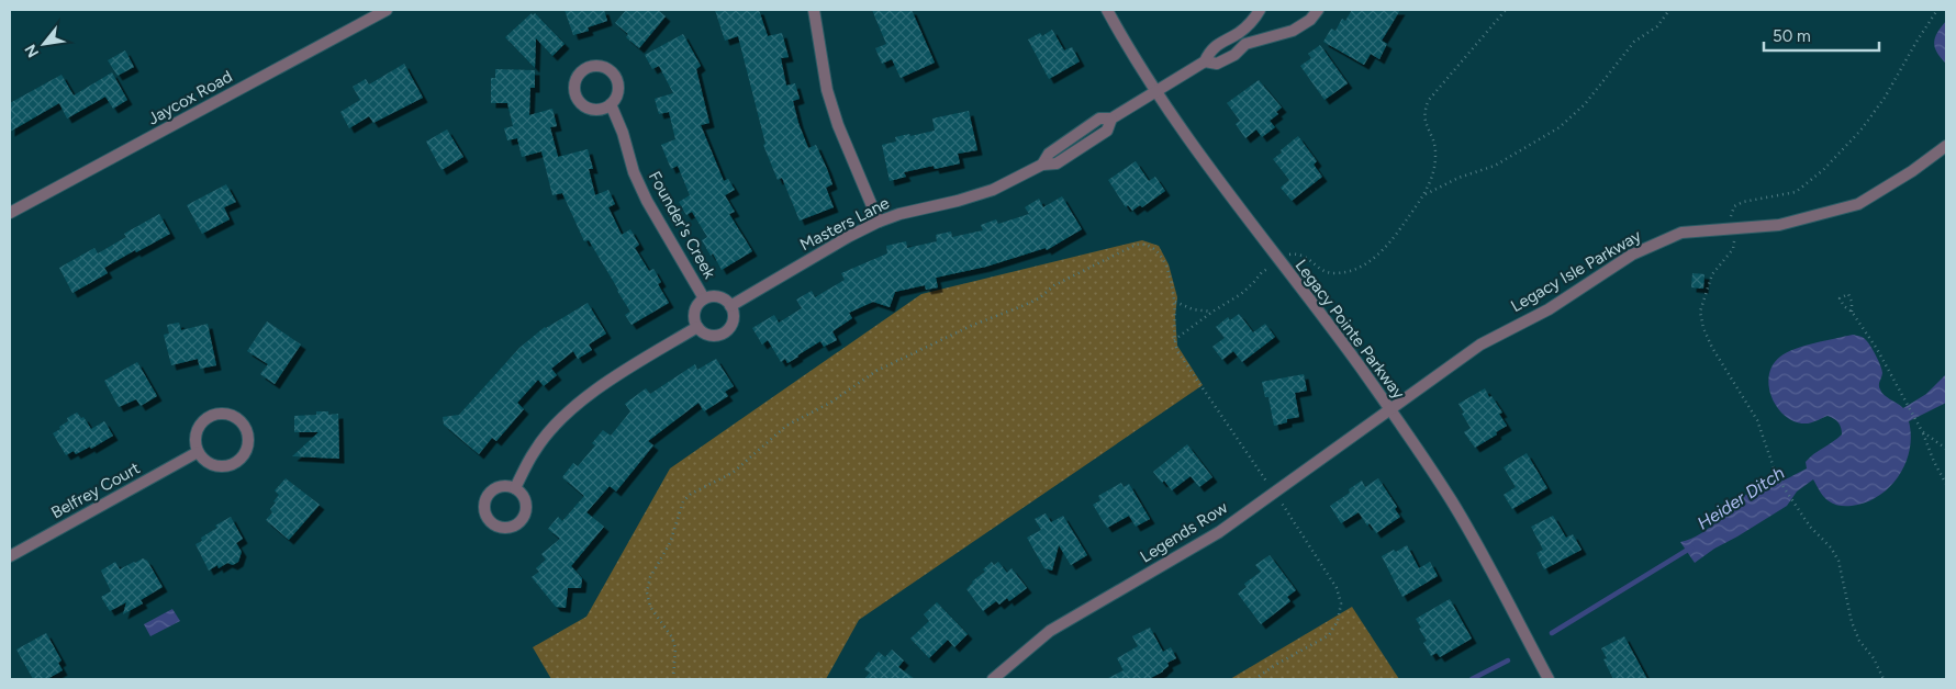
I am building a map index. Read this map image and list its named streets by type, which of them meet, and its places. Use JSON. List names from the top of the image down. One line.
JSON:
{"streets":{"street":["Jaycox Road","Masters Lane","Founder's Creek","Legacy Isle Parkway","Legacy Pointe Parkway","Belfrey Court","Legends Row"]},"crossings":[["Masters Lane","Founder's Creek"],["Masters Lane","Legacy Pointe Parkway"],["Legacy Isle Parkway","Legacy Pointe Parkway"],["Legacy Isle Parkway","Legends Row"],["Legacy Pointe Parkway","Legends Row"]],"water":["Heider Ditch"],"scale_bar":"50 m","north":"bottom left"}
